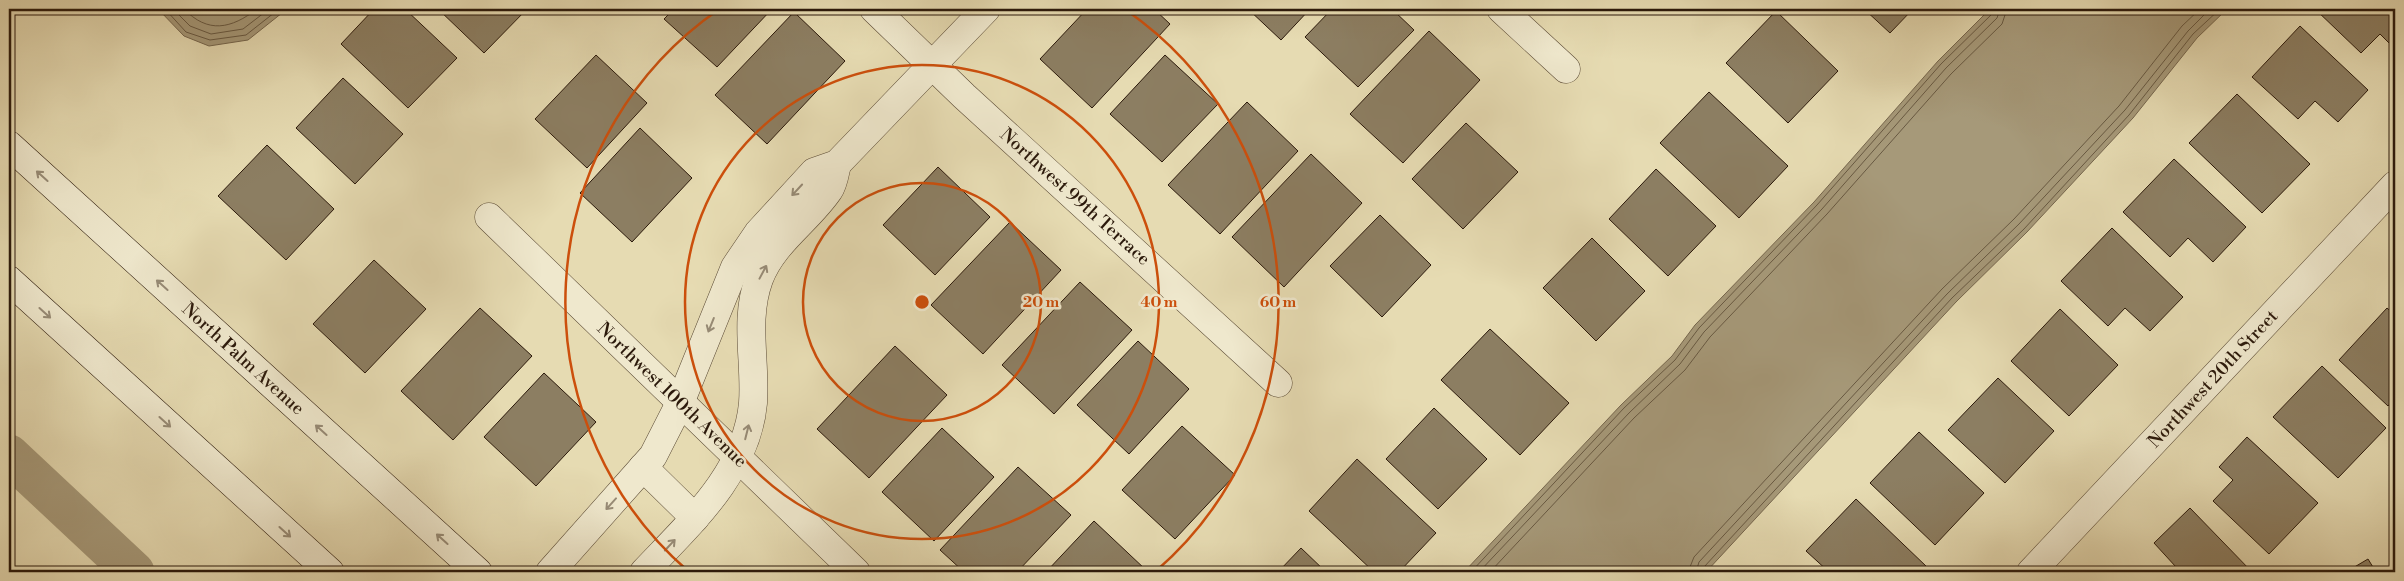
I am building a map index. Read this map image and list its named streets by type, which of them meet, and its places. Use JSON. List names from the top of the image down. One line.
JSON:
{"streets":{"street":["Northwest 99th Terrace","North Palm Avenue","Northwest 20th Street","Northwest 100th Avenue"]},"rings":["20 m","40 m","60 m"]}
